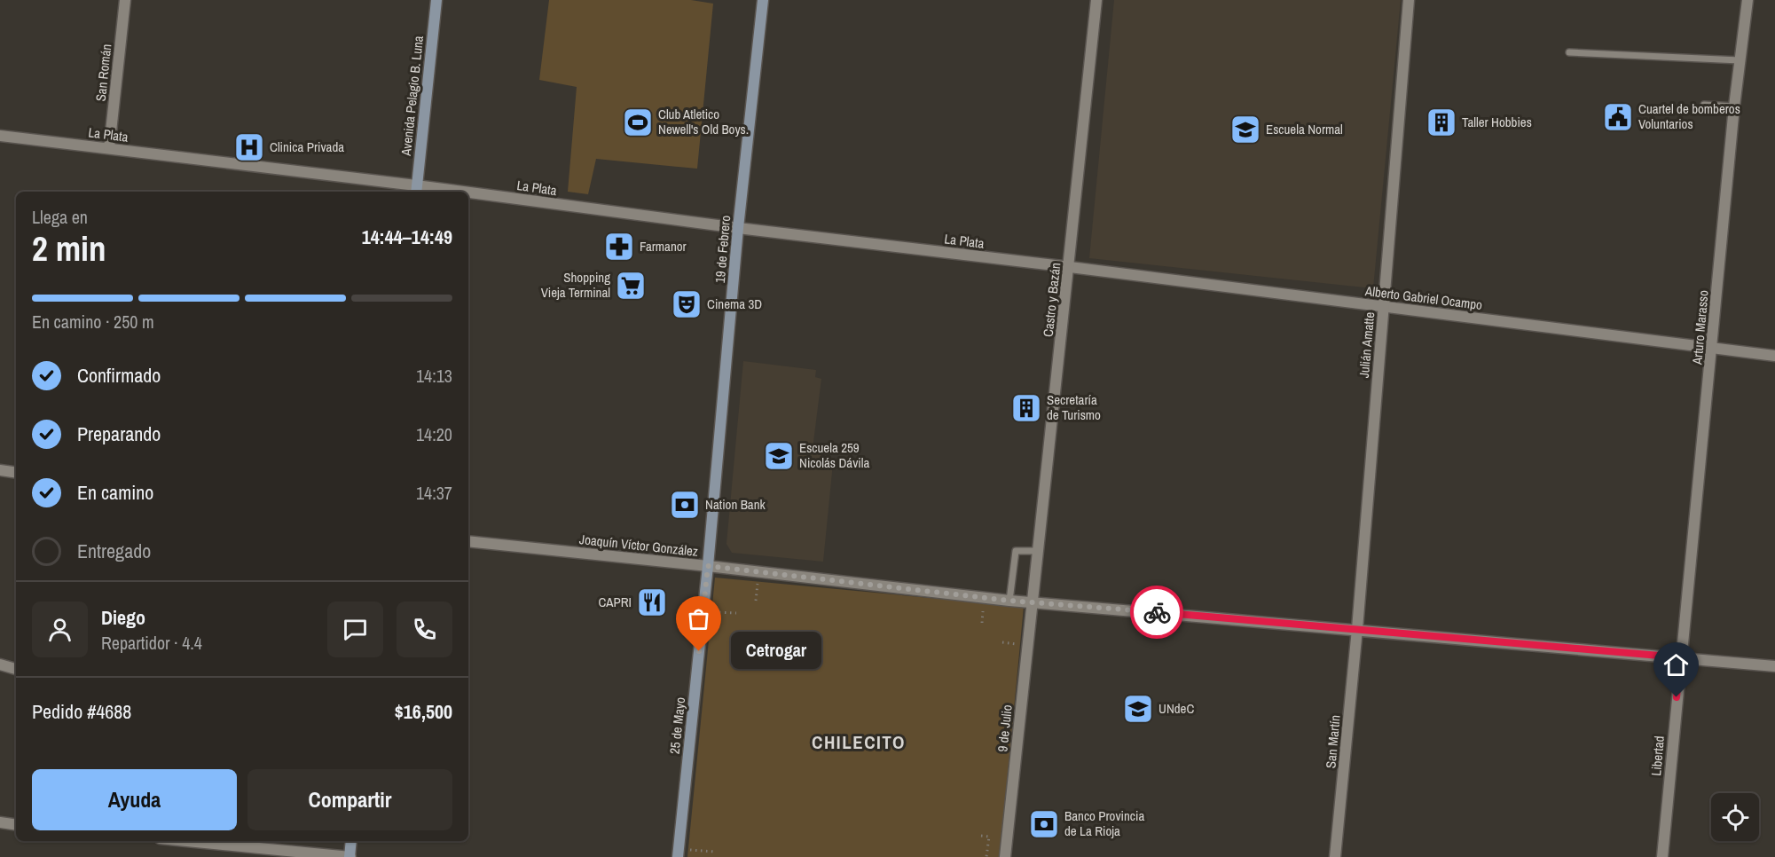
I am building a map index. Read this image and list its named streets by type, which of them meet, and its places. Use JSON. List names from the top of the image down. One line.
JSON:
{"streets":{"main road":["Avenida Pelagio B. Luna","19 de Febrero","25 de Mayo"],"street":["San Román","La Plata","Alberto Gabriel Ocampo","Castro y Bazán","Arturo Marasso","Julián Amatte","Joaquín Víctor González","9 de Julio","San Martín","Libertad"]},"crossings":[["San Román","La Plata"],["Avenida Pelagio B. Luna","La Plata"],["La Plata","19 de Febrero"],["La Plata","Alberto Gabriel Ocampo"],["La Plata","Castro y Bazán"],["19 de Febrero","Joaquín Víctor González"],["19 de Febrero","25 de Mayo"],["Alberto Gabriel Ocampo","Castro y Bazán"],["Alberto Gabriel Ocampo","Arturo Marasso"],["Alberto Gabriel Ocampo","Julián Amatte"],["Castro y Bazán","Joaquín Víctor González"],["Castro y Bazán","9 de Julio"],["Arturo Marasso","Joaquín Víctor González"],["Arturo Marasso","Libertad"],["Julián Amatte","Joaquín Víctor González"],["Julián Amatte","San Martín"],["Joaquín Víctor González","25 de Mayo"],["Joaquín Víctor González","9 de Julio"],["Joaquín Víctor González","San Martín"],["Joaquín Víctor González","Libertad"]],"districts":["CHILECITO"],"places":{"public building":["Cuartel de bomberos Voluntarios"],"sports":["Club Atletico Newell's Old Boys."],"building":["Taller Hobbies","Secretaría de Turismo"],"school or university":["Escuela Normal","Escuela 259 Nicolás Dávila","UNdeC"],"hospital":["Clinica Privada"],"pharmacy":["Farmanor"],"supermarket":["Shopping Vieja Terminal"],"theatre":["Cinema 3D"],"bank":["Nation Bank","Banco Provincia de La Rioja"],"restaurant":["CAPRI"],"other":["Cetrogar"]},"page":{"heading":["2 min","Llega en","14:44–14:49"],"panel":["Diego","Repartidor · 4.4","Pedido #4688","$16,500"],"bar":"En camino · 250 m","list":[["Confirmado","14:13"],["Preparando","14:20"],["En camino","14:37"],"Entregado"],"bubble":"Cetrogar","buttons":["Ayuda","Compartir"]}}
